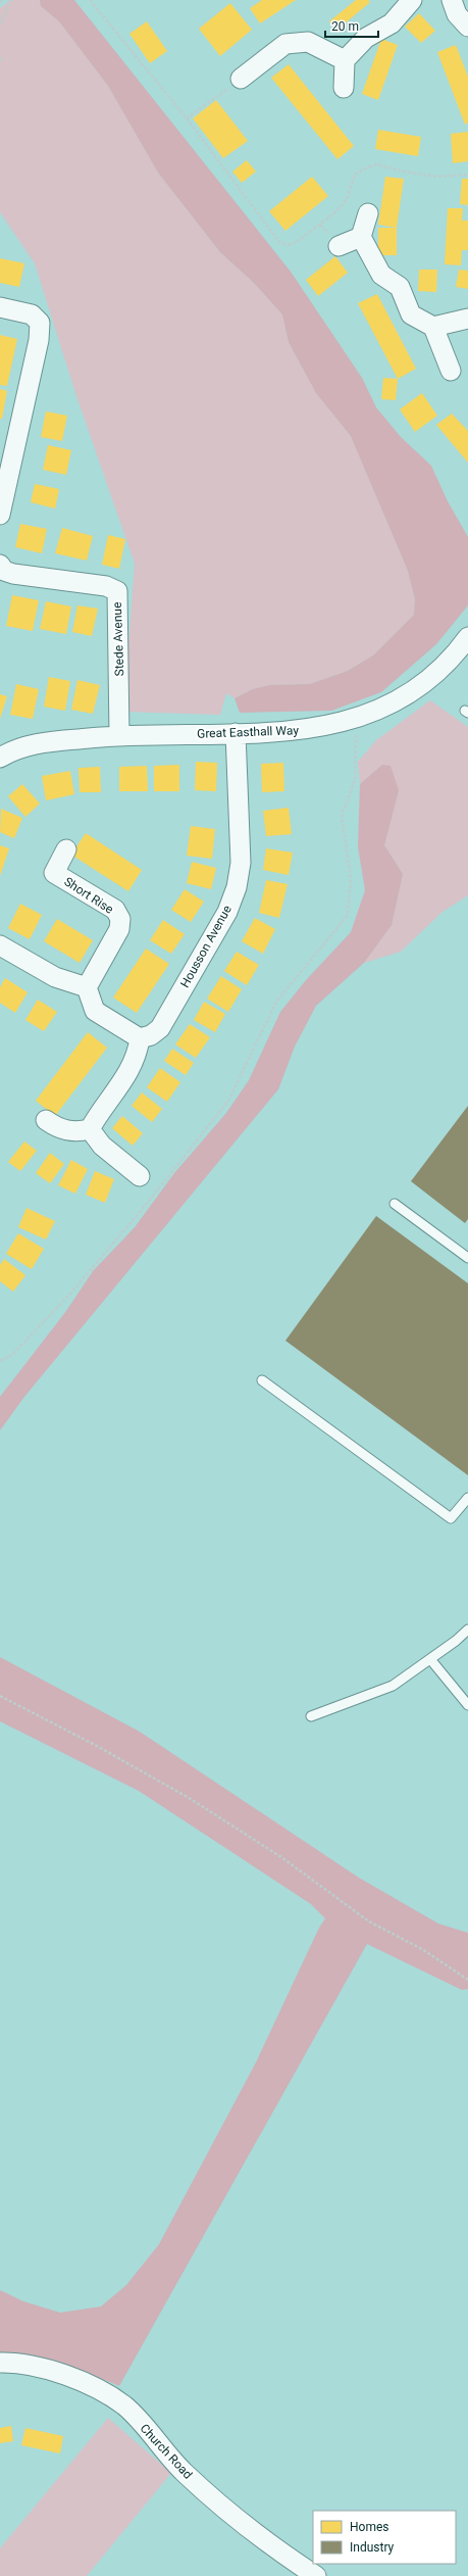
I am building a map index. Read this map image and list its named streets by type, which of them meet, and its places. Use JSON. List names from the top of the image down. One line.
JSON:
{"streets":{"street":["Stede Avenue","Great Easthall Way","Short Rise","Housson Avenue","Church Road"]},"crossings":[["Stede Avenue","Great Easthall Way"],["Great Easthall Way","Housson Avenue"]],"legend":["Homes","Industry"],"scale_bar":"20 m"}
